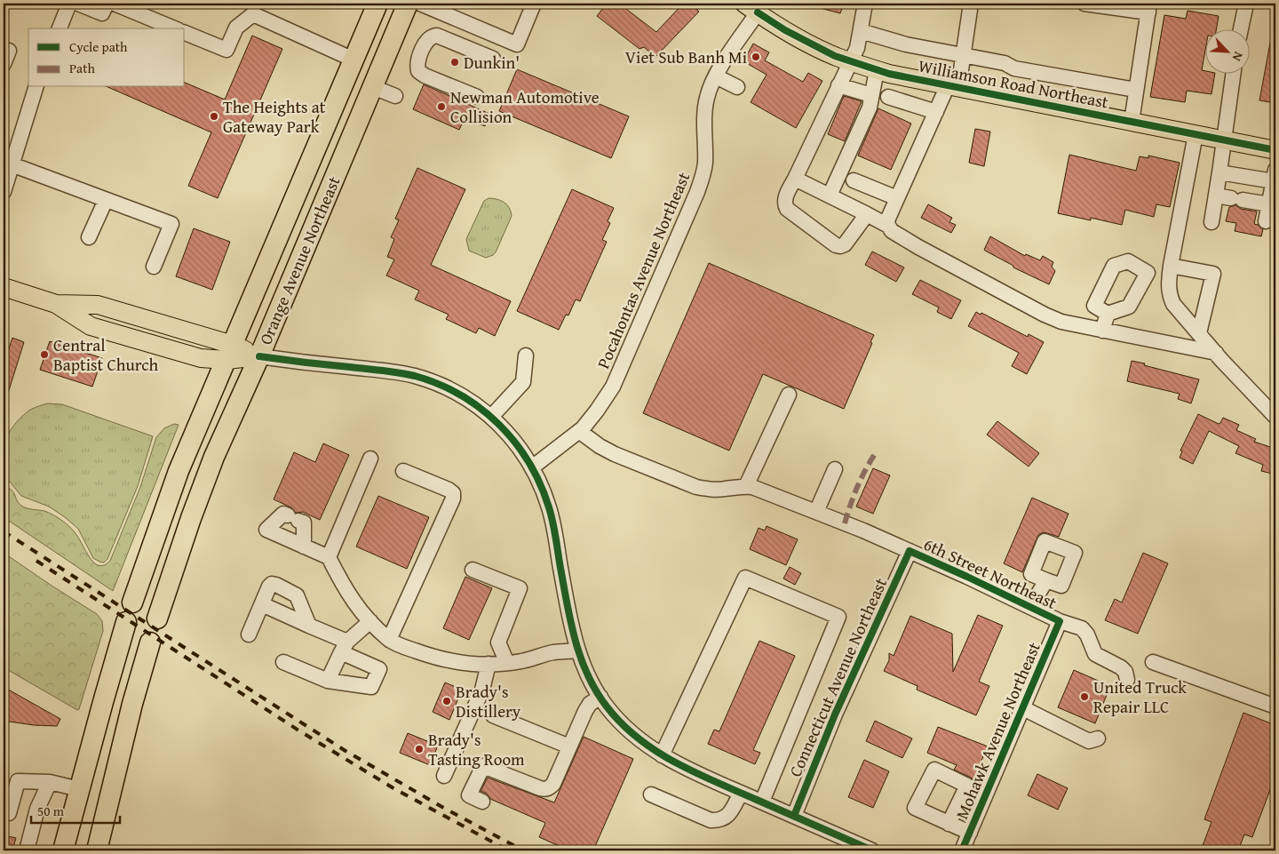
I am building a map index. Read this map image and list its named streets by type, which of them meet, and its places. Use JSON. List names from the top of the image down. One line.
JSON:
{"streets":{"highway":["Orange Avenue Northeast"],"main road":["Williamson Road Northeast"],"street":["Pocahontas Avenue Northeast","6th Street Northeast","Connecticut Avenue Northeast","Mohawk Avenue Northeast"]},"crossings":[["Williamson Road Northeast","Pocahontas Avenue Northeast"],["6th Street Northeast","Connecticut Avenue Northeast"],["6th Street Northeast","Mohawk Avenue Northeast"]],"places":["Viet Sub Banh Mi","Dunkin'","Newman Automotive Collision","The Heights at Gateway Park","Central Baptist Church","United Truck Repair LLC","Brady's Distillery","Brady's Tasting Room"],"legend":["Cycle path","Path"],"scale_bar":"50 m","north":"bottom right"}
